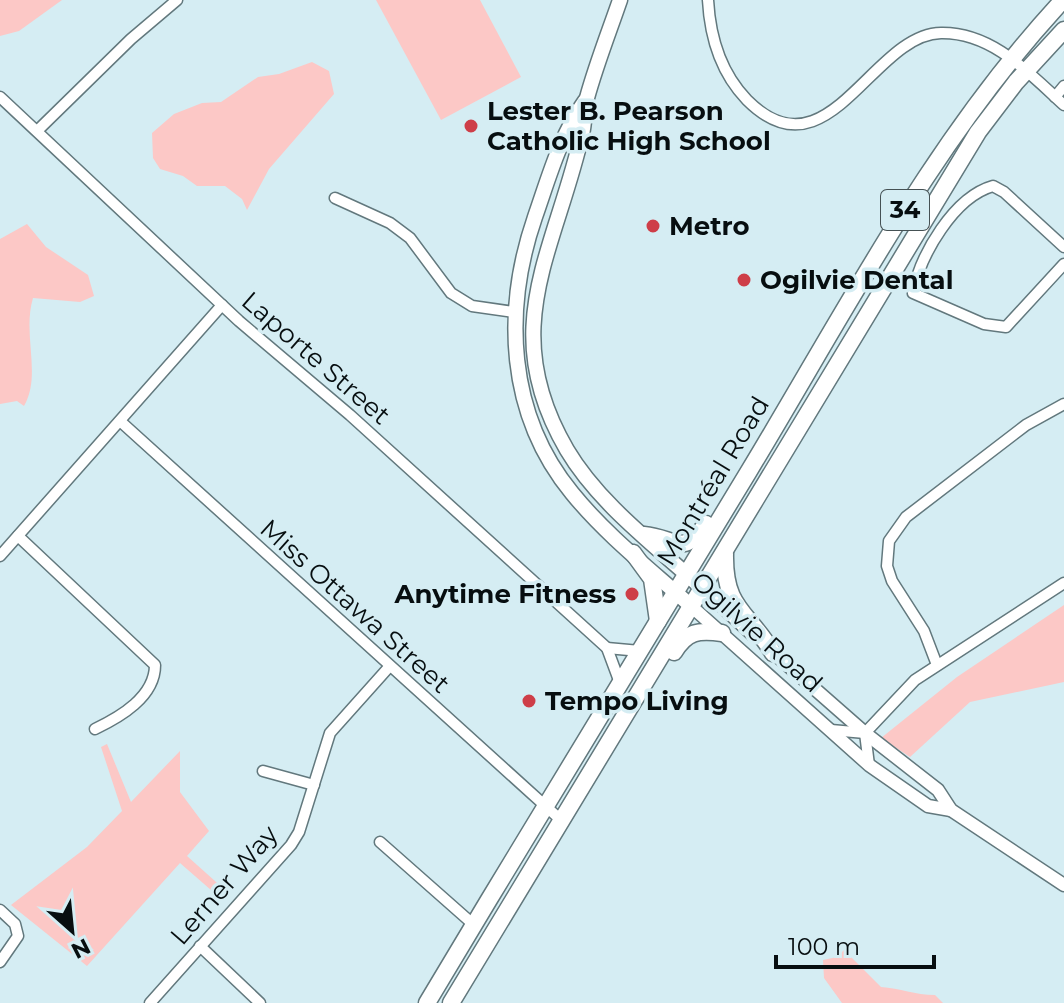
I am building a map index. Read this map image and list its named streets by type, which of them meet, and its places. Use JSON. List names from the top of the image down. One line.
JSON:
{"streets":{"main road":["34","Montréal Road","Ogilvie Road"],"street":["Laporte Street","Miss Ottawa Street","Lerner Way"]},"crossings":[["Laporte Street","Montréal Road"],["Montréal Road","Miss Ottawa Street"],["Montréal Road","Ogilvie Road"],["Miss Ottawa Street","Lerner Way"]],"places":["Lester B. Pearson Catholic High School","Metro","Ogilvie Dental","Anytime Fitness","Tempo Living"],"scale_bar":"100 m","north":"bottom right"}
